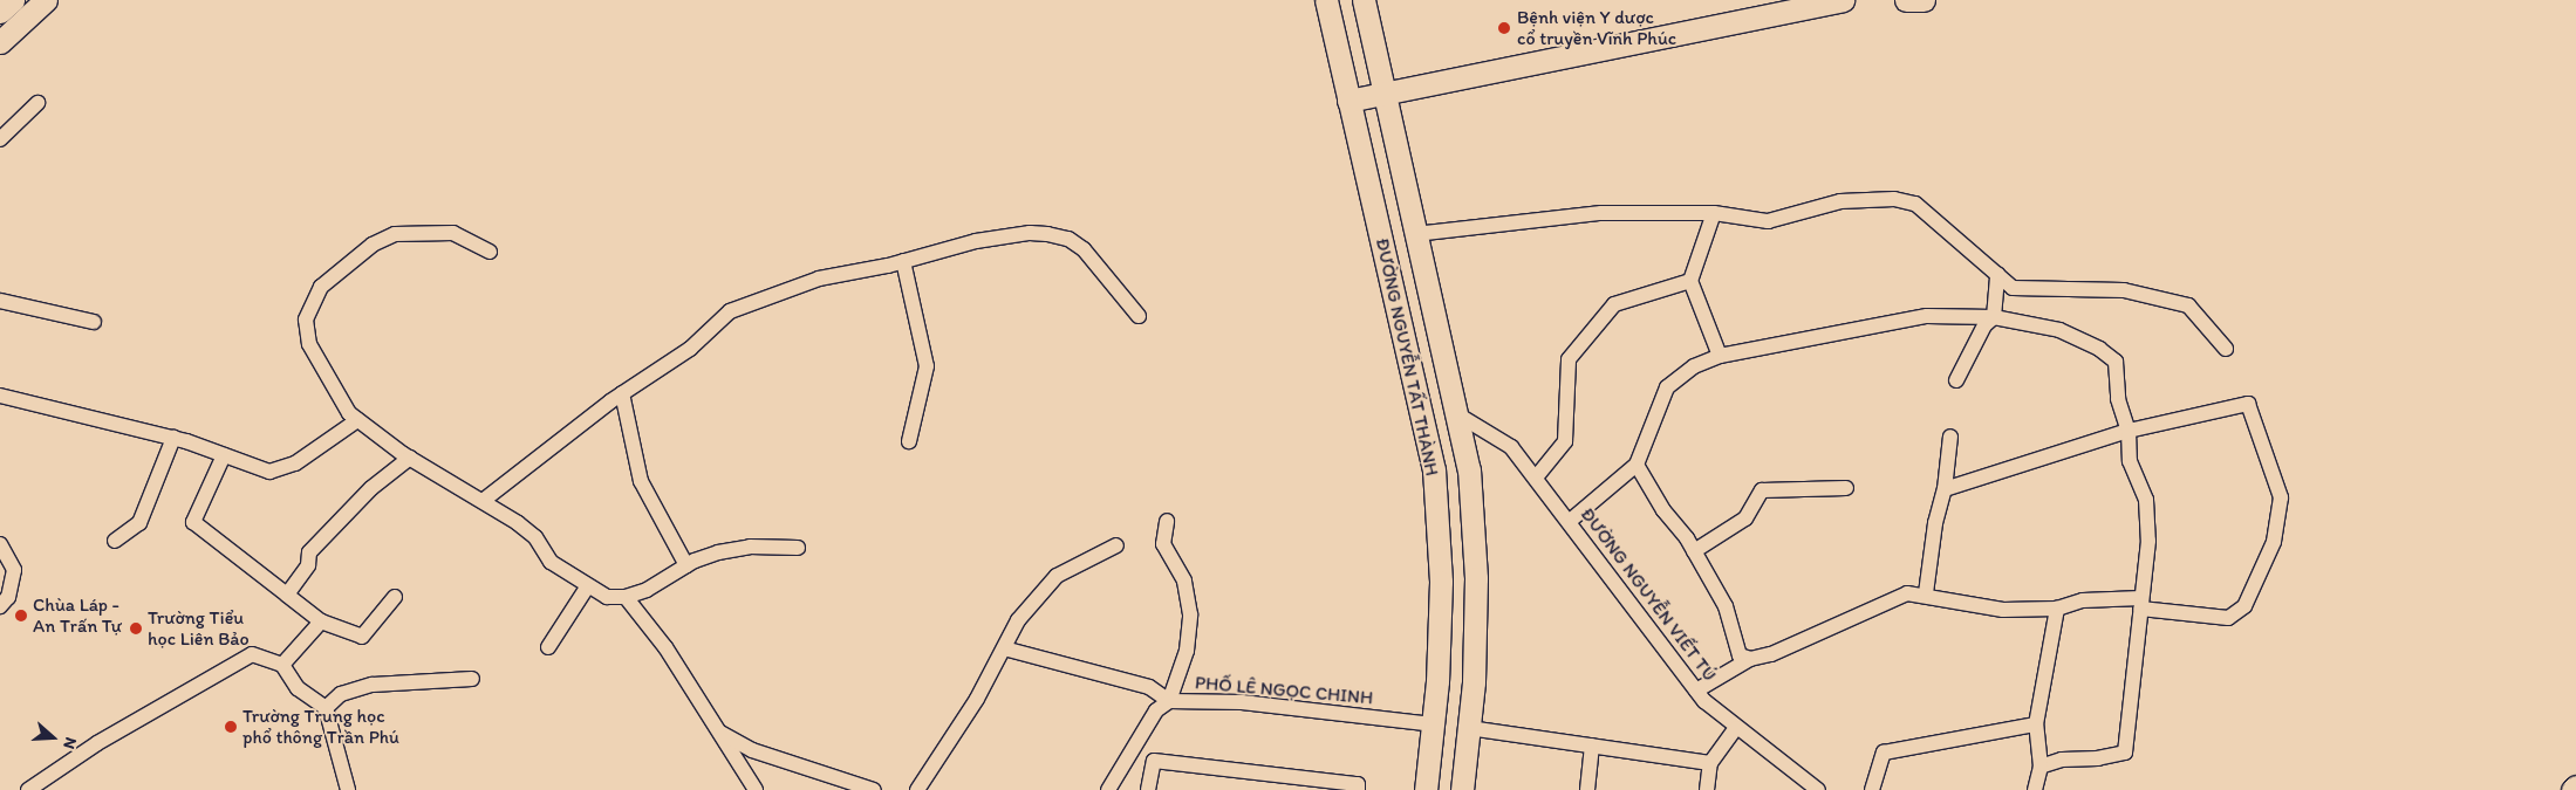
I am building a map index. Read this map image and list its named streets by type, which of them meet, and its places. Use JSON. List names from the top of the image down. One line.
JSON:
{"streets":{"main road":["ĐƯỜNG NGUYỄN TẤT THÀNH"],"street":["ĐƯỜNG NGUYỄN VIẾT TÚ","PHỐ LÊ NGỌC CHINH"]},"crossings":[["ĐƯỜNG NGUYỄN TẤT THÀNH","ĐƯỜNG NGUYỄN VIẾT TÚ"],["ĐƯỜNG NGUYỄN TẤT THÀNH","PHỐ LÊ NGỌC CHINH"]],"places":["Bệnh viện Y dược cổ truyền Vĩnh Phúc","Chùa Láp - An Trấn Tự","Trường Tiểu học Liên Bảo","Trường Trung học phổ thông Trần Phú"],"north":"right"}
